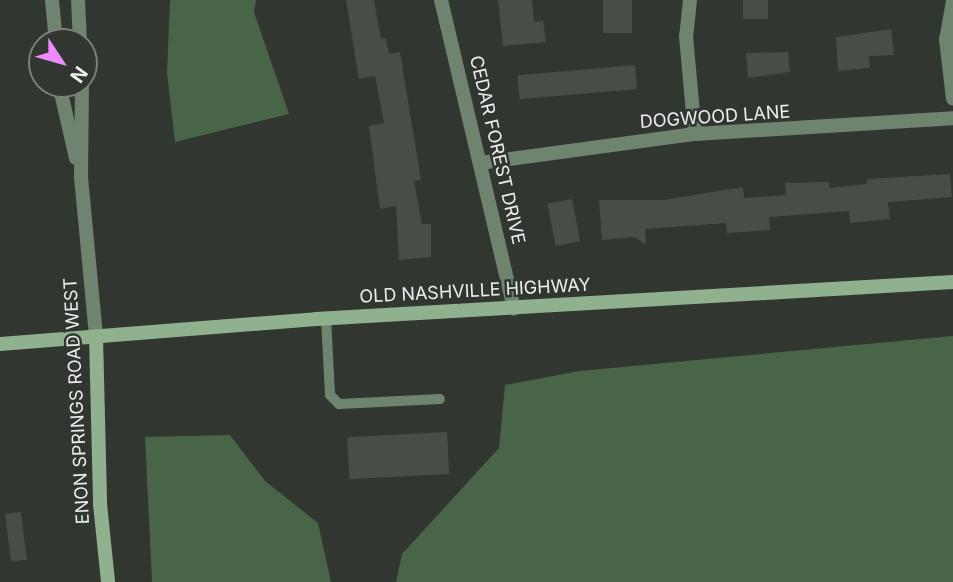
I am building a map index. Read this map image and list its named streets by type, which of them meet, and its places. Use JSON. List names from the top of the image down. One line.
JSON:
{"streets":{"main road":["OLD NASHVILLE HIGHWAY","ENON SPRINGS ROAD WEST"],"street":["DOGWOOD LANE","CEDAR FOREST DRIVE"]},"crossings":[["DOGWOOD LANE","CEDAR FOREST DRIVE"],["CEDAR FOREST DRIVE","OLD NASHVILLE HIGHWAY"],["OLD NASHVILLE HIGHWAY","ENON SPRINGS ROAD WEST"]],"north":"bottom right"}
